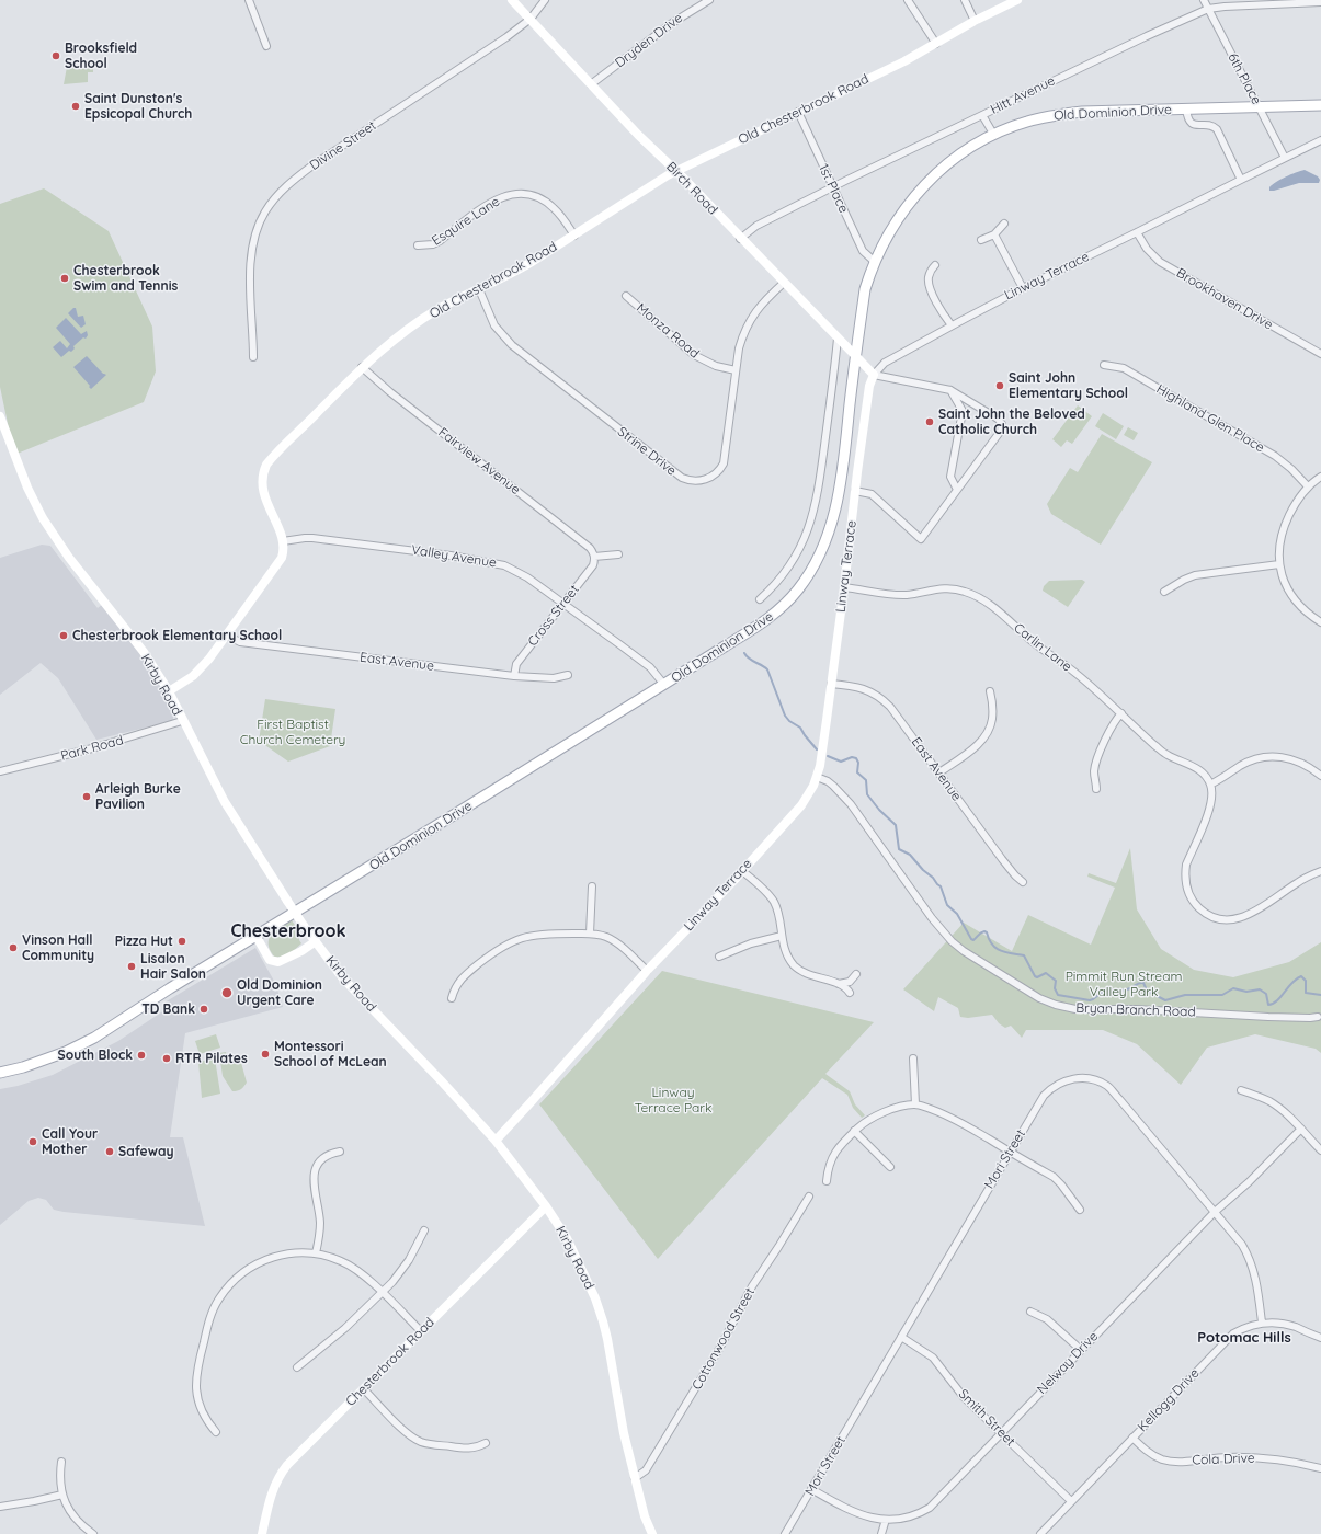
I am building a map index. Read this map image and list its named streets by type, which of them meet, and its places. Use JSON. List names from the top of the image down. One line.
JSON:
{"streets":{"main road":["Old Dominion Drive"],"street":["Dryden Drive","6th Place","Hitt Avenue","Old Chesterbrook Road","Divine Street","Birch Road","1st Place","Esquire Lane","Linway Terrace","Brookhaven Drive","Monza Road","Highland Glen Place","Strine Drive","Fairview Avenue","Valley Avenue","Cross Street","Carlin Lane","East Avenue","Kirby Road","Park Road","Bryan Branch Road","Mori Street","Cottonwood Street","Chesterbrook Road","Nelway Drive","Kellogg Drive","Smith Street","Cola Drive"]},"crossings":[["Dryden Drive","Birch Road"],["6th Place","Hitt Avenue"],["6th Place","Old Dominion Drive"],["6th Place","Linway Terrace"],["Hitt Avenue","Birch Road"],["Hitt Avenue","1st Place"],["Old Chesterbrook Road","Birch Road"],["Old Chesterbrook Road","1st Place"],["Old Chesterbrook Road","Esquire Lane"],["Old Chesterbrook Road","Strine Drive"],["Old Chesterbrook Road","Fairview Avenue"],["Old Chesterbrook Road","Valley Avenue"],["Old Dominion Drive","Birch Road"],["Old Dominion Drive","1st Place"],["Old Dominion Drive","Valley Avenue"],["Divine Street","Birch Road"],["Birch Road","Linway Terrace"],["Birch Road","Strine Drive"],["Linway Terrace","Brookhaven Drive"],["Linway Terrace","Carlin Lane"],["Linway Terrace","East Avenue"],["Linway Terrace","Kirby Road"],["Linway Terrace","Bryan Branch Road"],["Monza Road","Strine Drive"],["Fairview Avenue","Cross Street"],["Valley Avenue","Cross Street"],["Cross Street","East Avenue"],["Kirby Road","Park Road"],["Kirby Road","Cottonwood Street"],["Kirby Road","Chesterbrook Road"],["Mori Street","Nelway Drive"],["Mori Street","Kellogg Drive"],["Mori Street","Smith Street"],["Nelway Drive","Smith Street"],["Kellogg Drive","Smith Street"],["Kellogg Drive","Cola Drive"]],"districts":["Chesterbrook","Potomac Hills"],"parks":["First Baptist Church Cemetery","Pimmit Run Stream Valley Park","Linway Terrace Park"],"places":["Brooksfield School","Saint Dunston's Epsicopal Church","Chesterbrook Swim and Tennis","Saint John Elementary School","Saint John the Beloved Catholic Church","Chesterbrook Elementary School","Arleigh Burke Pavilion","Pizza Hut","Vinson Hall Community","Lisalon Hair Salon","Old Dominion Urgent Care","TD Bank","Montessori School of McLean","South Block","RTR Pilates","Call Your Mother","Safeway"]}
